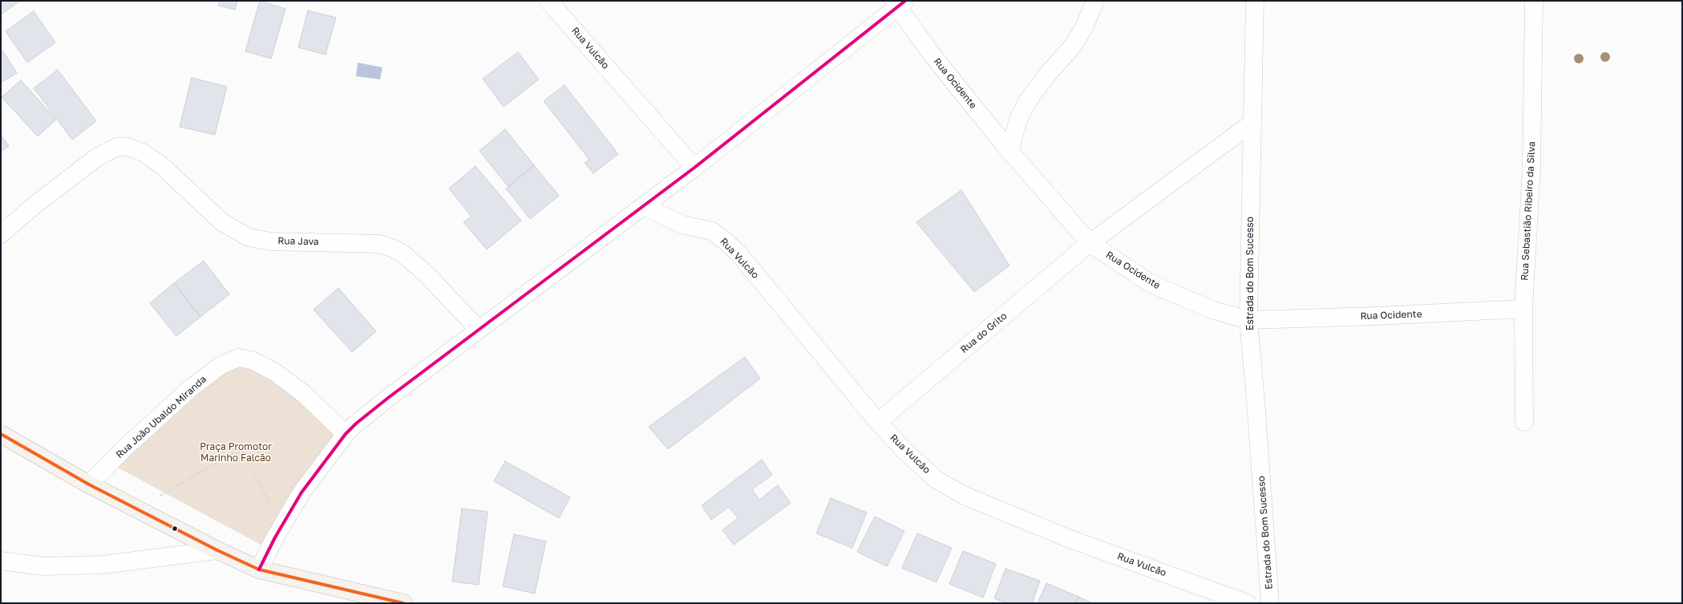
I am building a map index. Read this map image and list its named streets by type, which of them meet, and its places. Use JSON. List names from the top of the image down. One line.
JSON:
{"streets":{"street":["Rua Vulcão","Rua Ocidente","Rua Sebastião Ribeiro da Silva","Rua Java","Estrada do Bom Sucesso","Rua do Grito","Rua João Ubaldo Miranda"]},"crossings":[["Rua Vulcão","Rua do Grito"],["Rua Ocidente","Rua Sebastião Ribeiro da Silva"],["Rua Ocidente","Estrada do Bom Sucesso"],["Rua Ocidente","Rua do Grito"],["Estrada do Bom Sucesso","Rua do Grito"]],"parks":["Praça Promotor Marinho Falcão"]}
